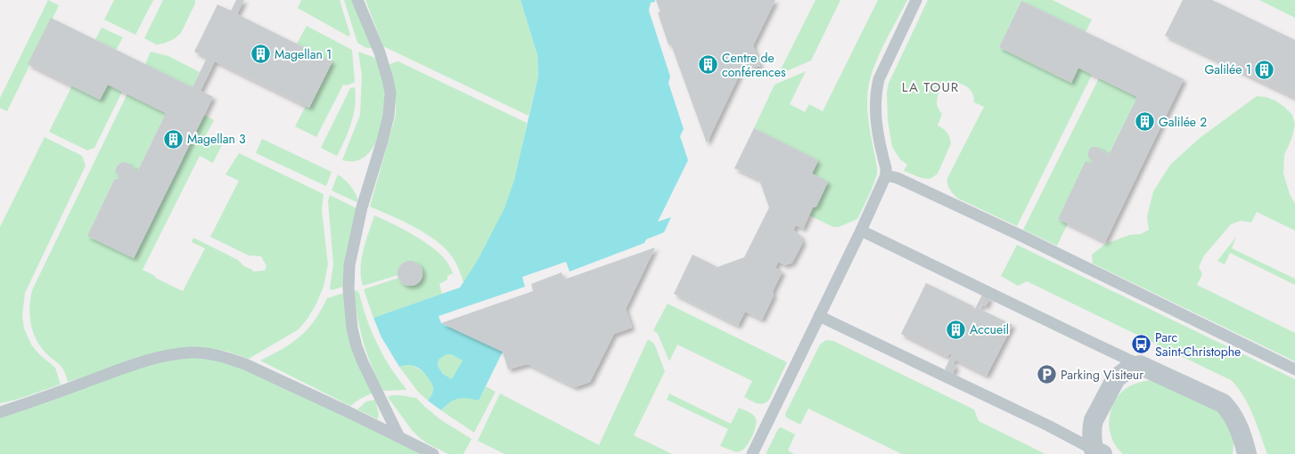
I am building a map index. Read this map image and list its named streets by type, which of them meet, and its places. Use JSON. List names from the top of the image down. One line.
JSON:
{"districts":["LA TOUR"],"places":{"building":["Magellan 1","Centre de conférences","Galilée 1","Galilée 2","Magellan 3","Accueil"],"bus stop":["Parc Saint-Christophe"],"parking":["Parking Visiteur"]}}
